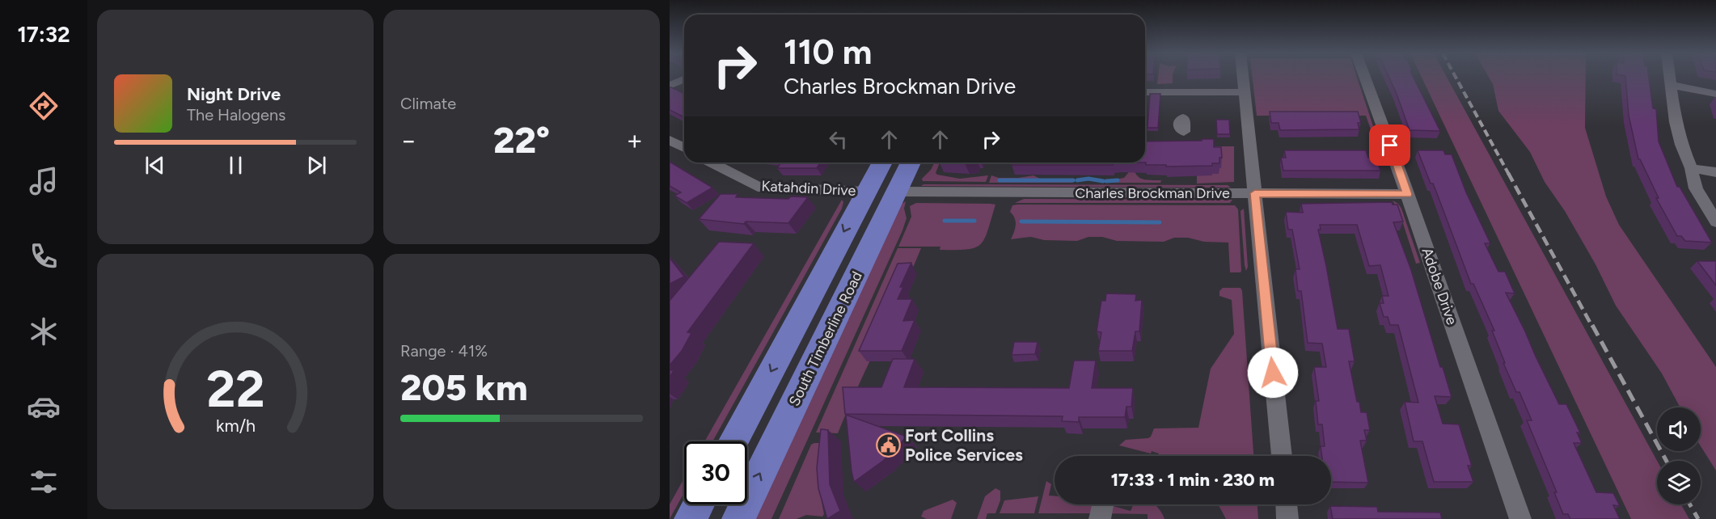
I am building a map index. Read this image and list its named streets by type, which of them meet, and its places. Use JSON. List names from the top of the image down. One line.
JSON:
{"streets":{"main road":["South Timberline Road"],"street":["Katahdin Drive","Charles Brockman Drive","Adobe Drive"]},"crossings":[["Charles Brockman Drive","Adobe Drive"],["Charles Brockman Drive","South Timberline Road"]],"places":{"public building":["Fort Collins Police Services"]},"page":{"tabs":"17:32","tile":["Climate",["Range · 41%","205 km"]],"turn":["110 m","Charles Brockman Drive"],"song":["Night Drive","The Halogens"],"heat":["−","22°","+"],"limit":"30","trip":"17:33 · 1 min · 230 m","gauge":["22","km/h"]}}
